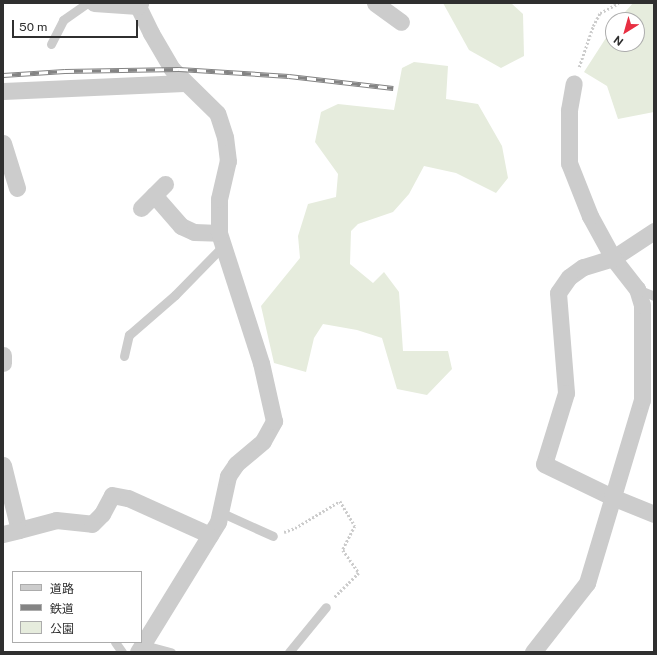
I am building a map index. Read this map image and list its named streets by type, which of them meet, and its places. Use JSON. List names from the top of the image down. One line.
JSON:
{"legend":["道路","鉄道","公園"],"scale_bar":"50 m","north":"bottom left"}
